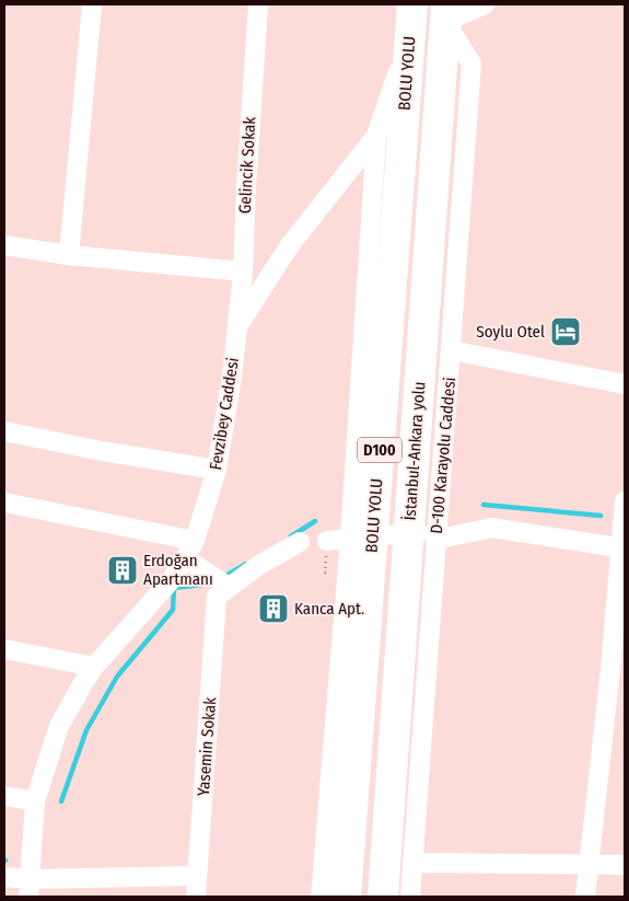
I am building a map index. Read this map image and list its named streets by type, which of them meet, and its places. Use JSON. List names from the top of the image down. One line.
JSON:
{"streets":{"highway":["BOLU YOLU","D100","İstanbul-Ankara yolu"],"street":["Gelincik Sokak","Fevzibey Caddesi","D-100 Karayolu Caddesi","Yasemin Sokak"]},"crossings":[["Gelincik Sokak","Fevzibey Caddesi"],["İstanbul-Ankara yolu","D-100 Karayolu Caddesi"]],"places":{"hotel":["Soylu Otel"],"building":["Erdoğan Apartmanı","Kanca Apt."]}}
